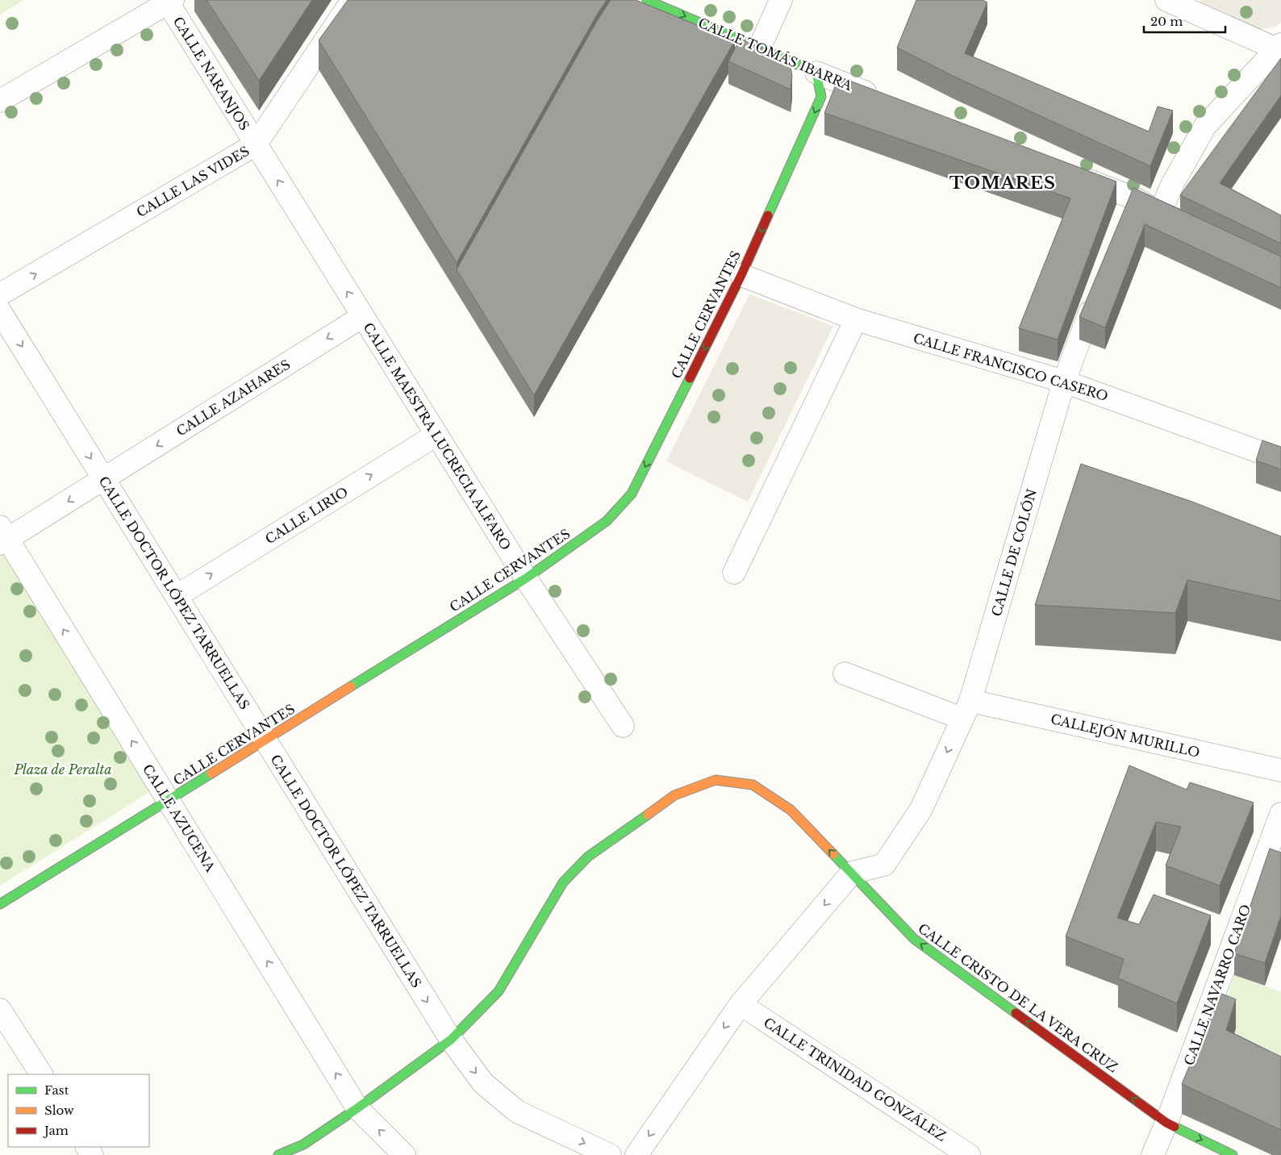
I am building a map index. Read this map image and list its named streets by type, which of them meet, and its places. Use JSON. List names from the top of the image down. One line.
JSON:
{"streets":{"street":["CALLE TOMÁS IBARRA","CALLE NARANJOS","CALLE LAS VIDES","CALLE CERVANTES","CALLE FRANCISCO CASERO","CALLE AZAHARES","CALLE MAESTRA LUCRECIA ALFARO","CALLE LIRIO","CALLE DE COLÓN","CALLE DOCTOR LÓPEZ TARRUELLAS","CALLEJÓN MURILLO","CALLE AZUCENA","CALLE NAVARRO CARO","CALLE CRISTO DE LA VERA CRUZ","CALLE TRINIDAD GONZÁLEZ"]},"crossings":[["CALLE TOMÁS IBARRA","CALLE CERVANTES"],["CALLE NARANJOS","CALLE LAS VIDES"],["CALLE NARANJOS","CALLE MAESTRA LUCRECIA ALFARO"],["CALLE LAS VIDES","CALLE MAESTRA LUCRECIA ALFARO"],["CALLE CERVANTES","CALLE FRANCISCO CASERO"],["CALLE CERVANTES","CALLE MAESTRA LUCRECIA ALFARO"],["CALLE CERVANTES","CALLE DOCTOR LÓPEZ TARRUELLAS"],["CALLE CERVANTES","CALLE AZUCENA"],["CALLE FRANCISCO CASERO","CALLE DE COLÓN"],["CALLE AZAHARES","CALLE MAESTRA LUCRECIA ALFARO"],["CALLE AZAHARES","CALLE DOCTOR LÓPEZ TARRUELLAS"],["CALLE AZAHARES","CALLE AZUCENA"],["CALLE MAESTRA LUCRECIA ALFARO","CALLE LIRIO"],["CALLE LIRIO","CALLE DOCTOR LÓPEZ TARRUELLAS"],["CALLE DE COLÓN","CALLEJÓN MURILLO"],["CALLE DE COLÓN","CALLE CRISTO DE LA VERA CRUZ"],["CALLE DOCTOR LÓPEZ TARRUELLAS","CALLE CRISTO DE LA VERA CRUZ"],["CALLE AZUCENA","CALLE CRISTO DE LA VERA CRUZ"],["CALLE NAVARRO CARO","CALLE CRISTO DE LA VERA CRUZ"]],"one_way":["CALLE TOMÁS IBARRA","CALLE CERVANTES","CALLE AZAHARES","CALLE LIRIO","CALLE DOCTOR LÓPEZ TARRUELLAS","CALLE AZUCENA"],"districts":["TOMARES"],"parks":["Plaza de Peralta"],"legend":["Fast","Slow","Jam"],"scale_bar":"20 m"}
